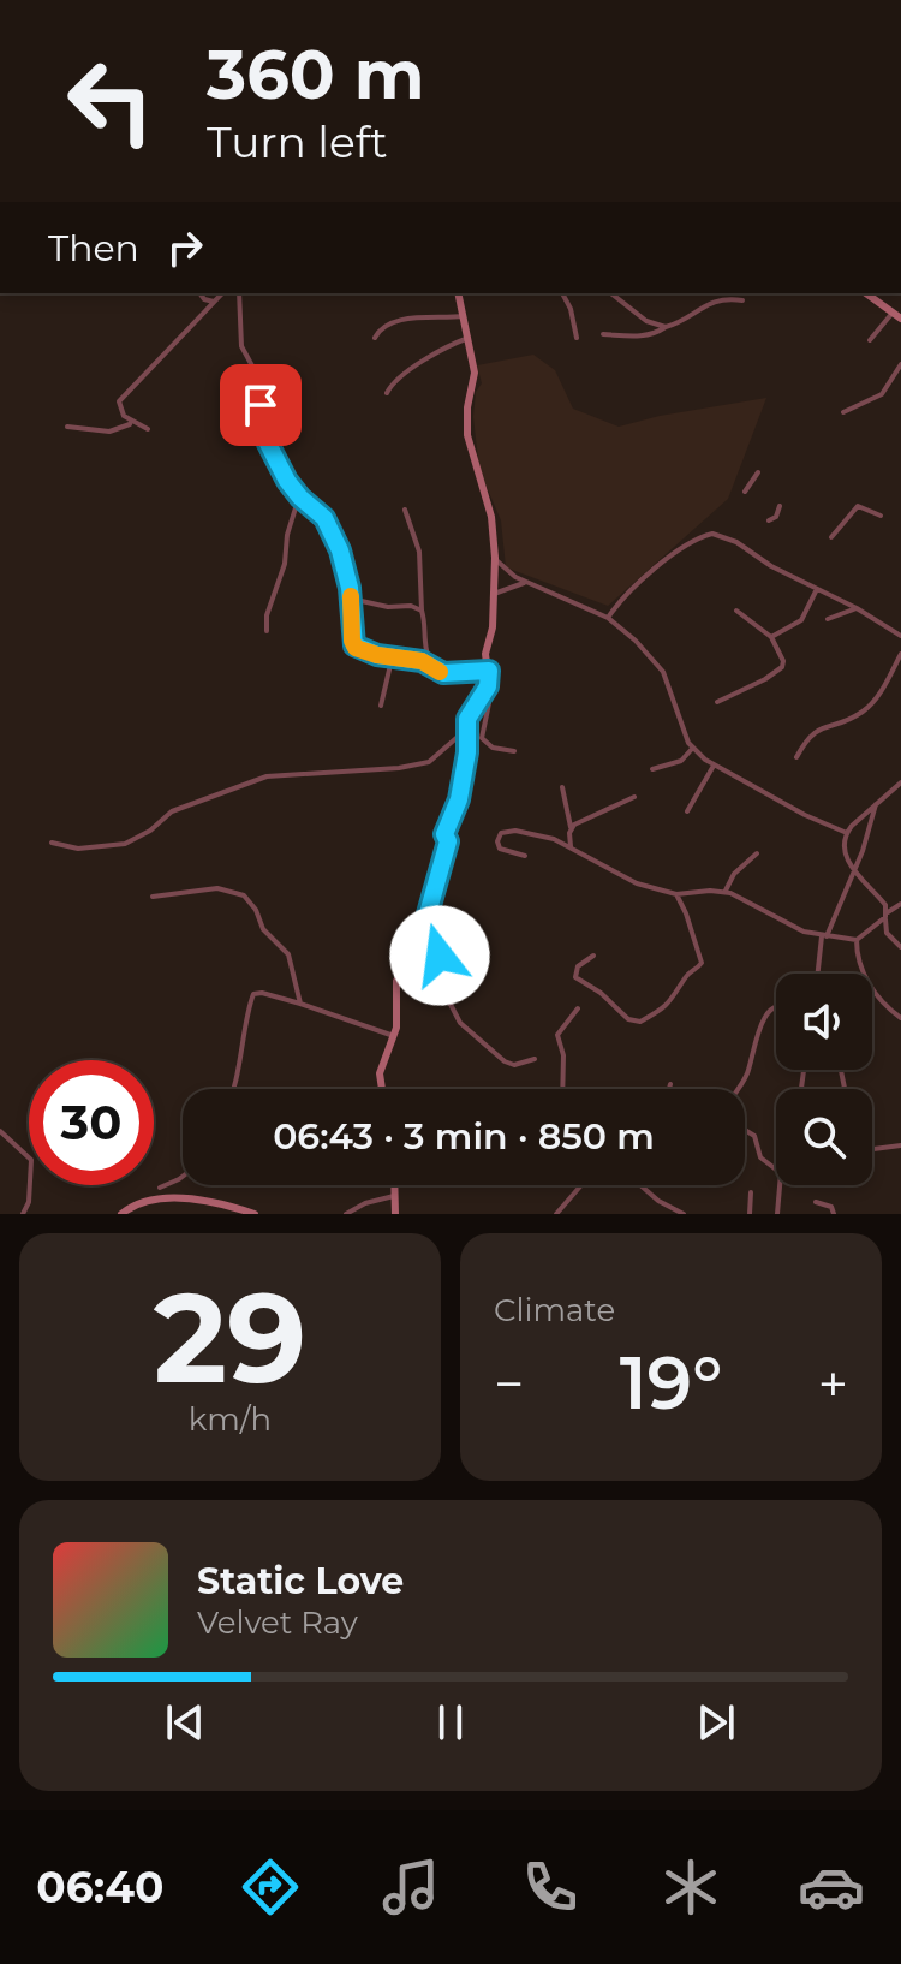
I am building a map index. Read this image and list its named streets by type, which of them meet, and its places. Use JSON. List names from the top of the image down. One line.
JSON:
{"page":{"turn":["360 m","Turn left"],"then":"Then","limit":"30","trip":"06:43 · 3 min · 850 m","tile":[["29","km/h"],"Climate"],"heat":["−","19°","+"],"song":["Static Love","Velvet Ray"],"tabs":"06:40"}}
